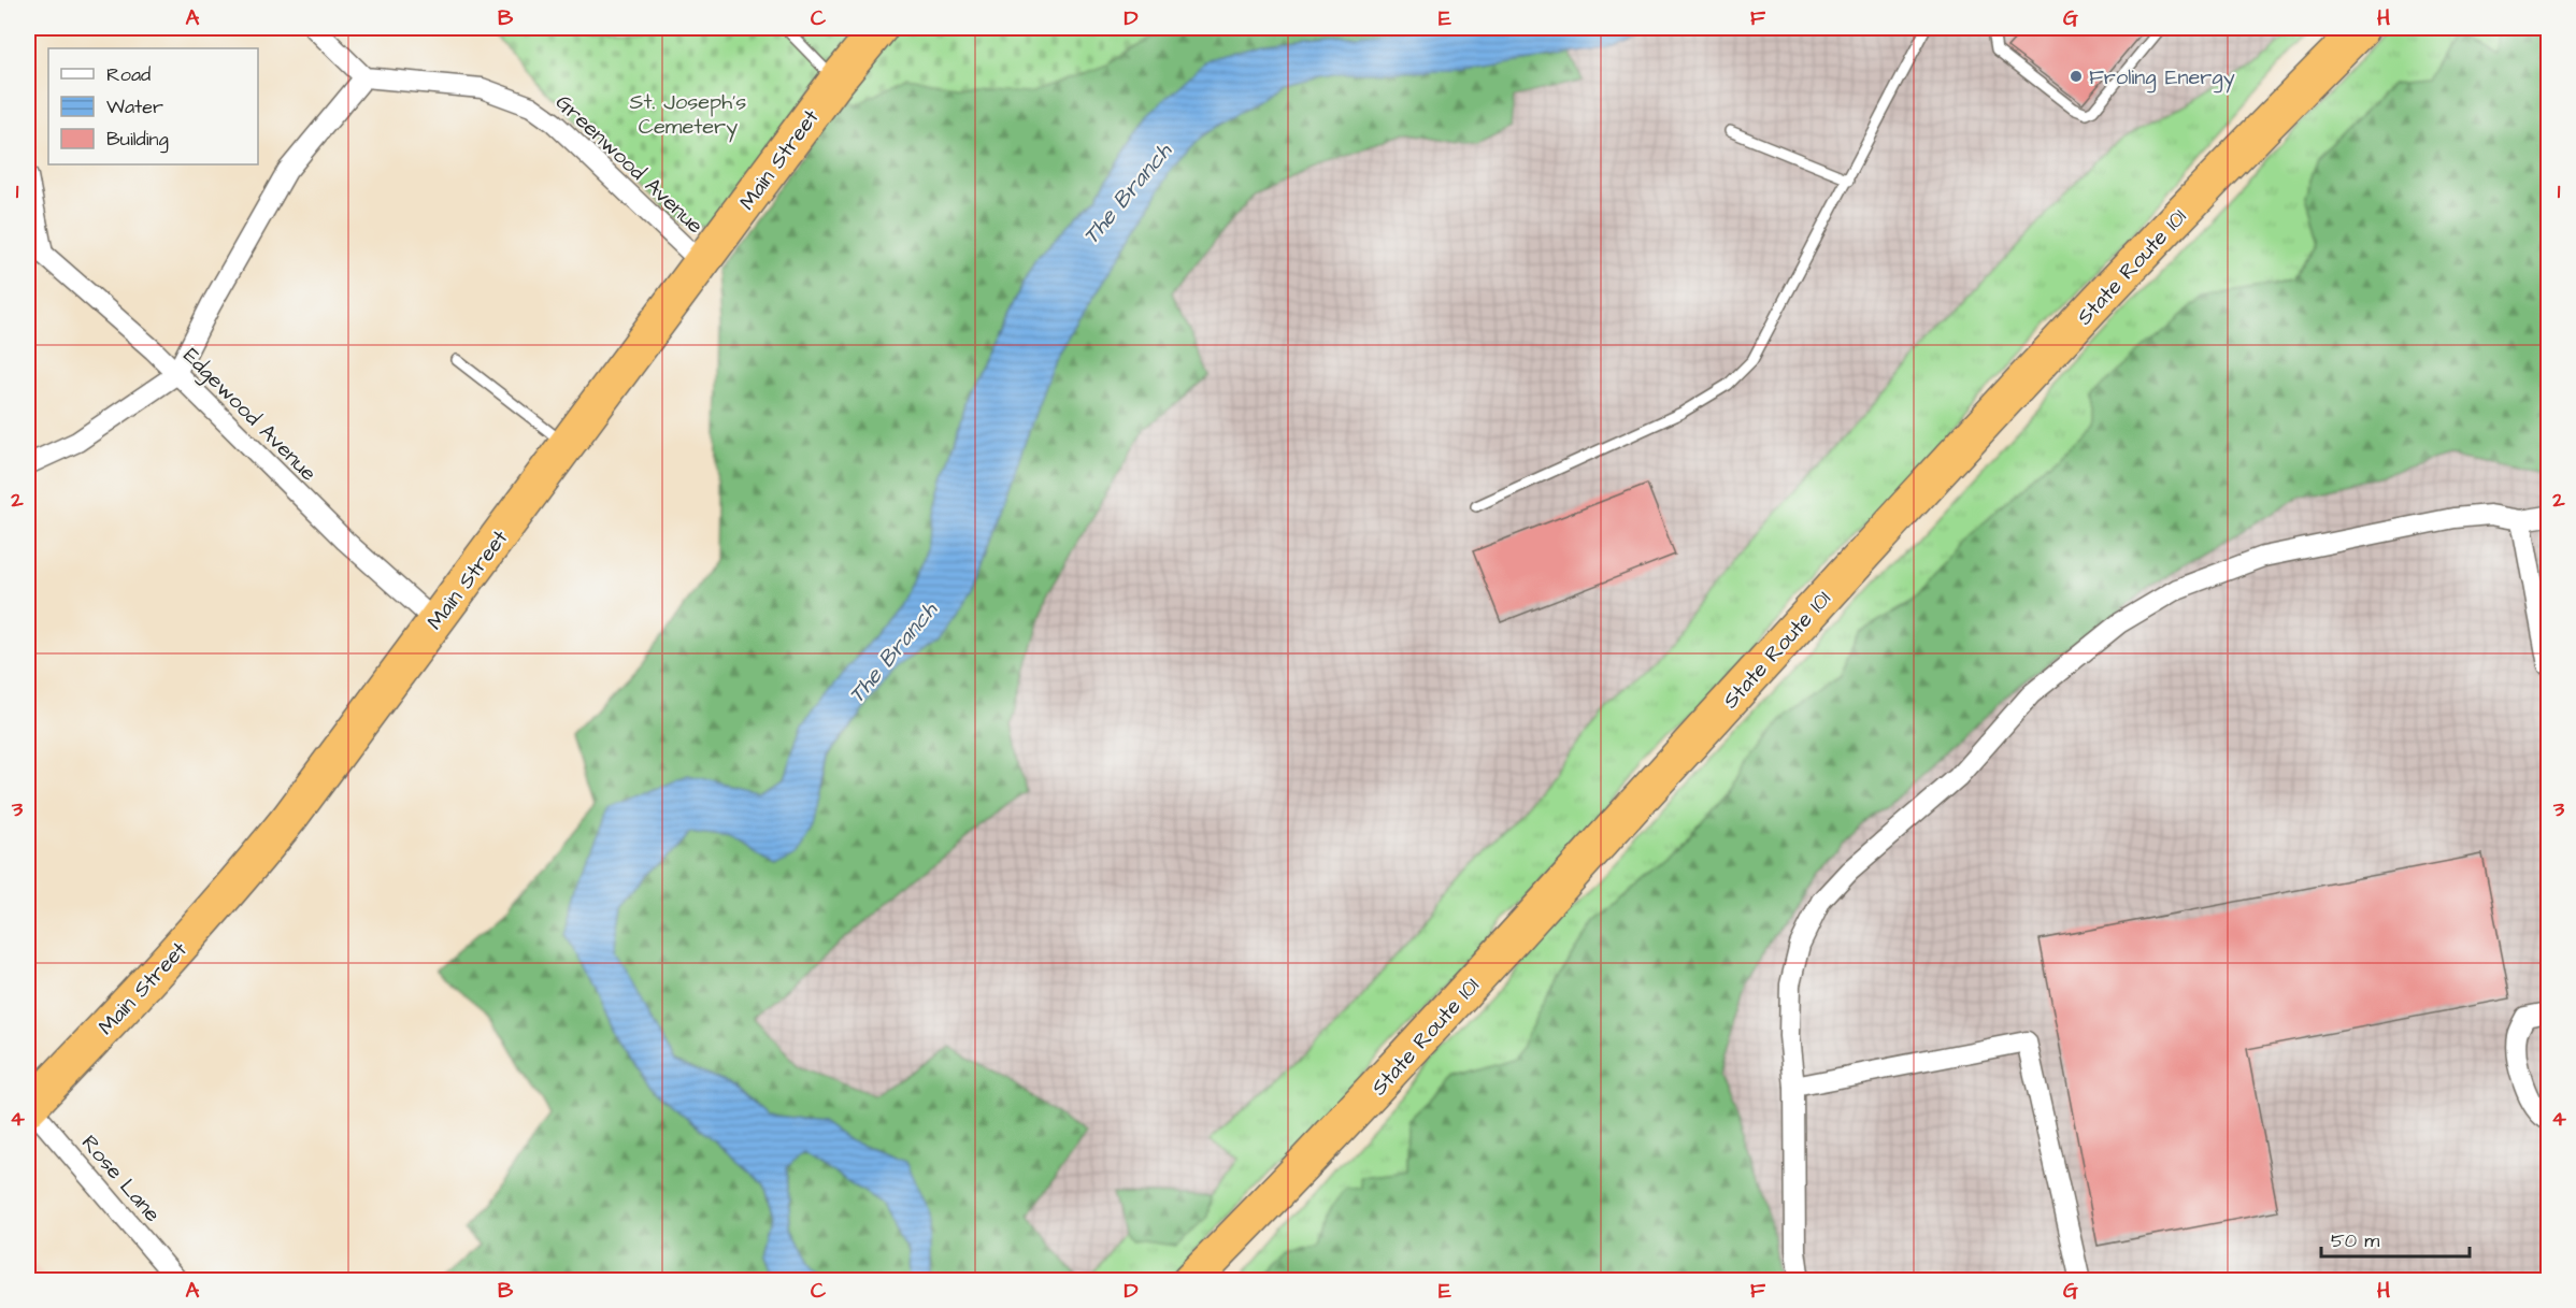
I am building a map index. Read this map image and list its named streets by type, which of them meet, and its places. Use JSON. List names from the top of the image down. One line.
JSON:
{"streets":{"highway":["Main Street","State Route 101"],"street":["Greenwood Avenue","Edgewood Avenue","Rose Lane"]},"crossings":[["Main Street","Greenwood Avenue"],["Main Street","Edgewood Avenue"],["Main Street","Rose Lane"]],"water":["The Branch"],"parks":["St. Joseph's Cemetery"],"places":["Froling Energy"],"legend":["Road","Water","Building"],"scale_bar":"50 m","grid":{"columns":["A","B","C","D","E","F","G","H"],"rows":["1","2","3","4"]}}
